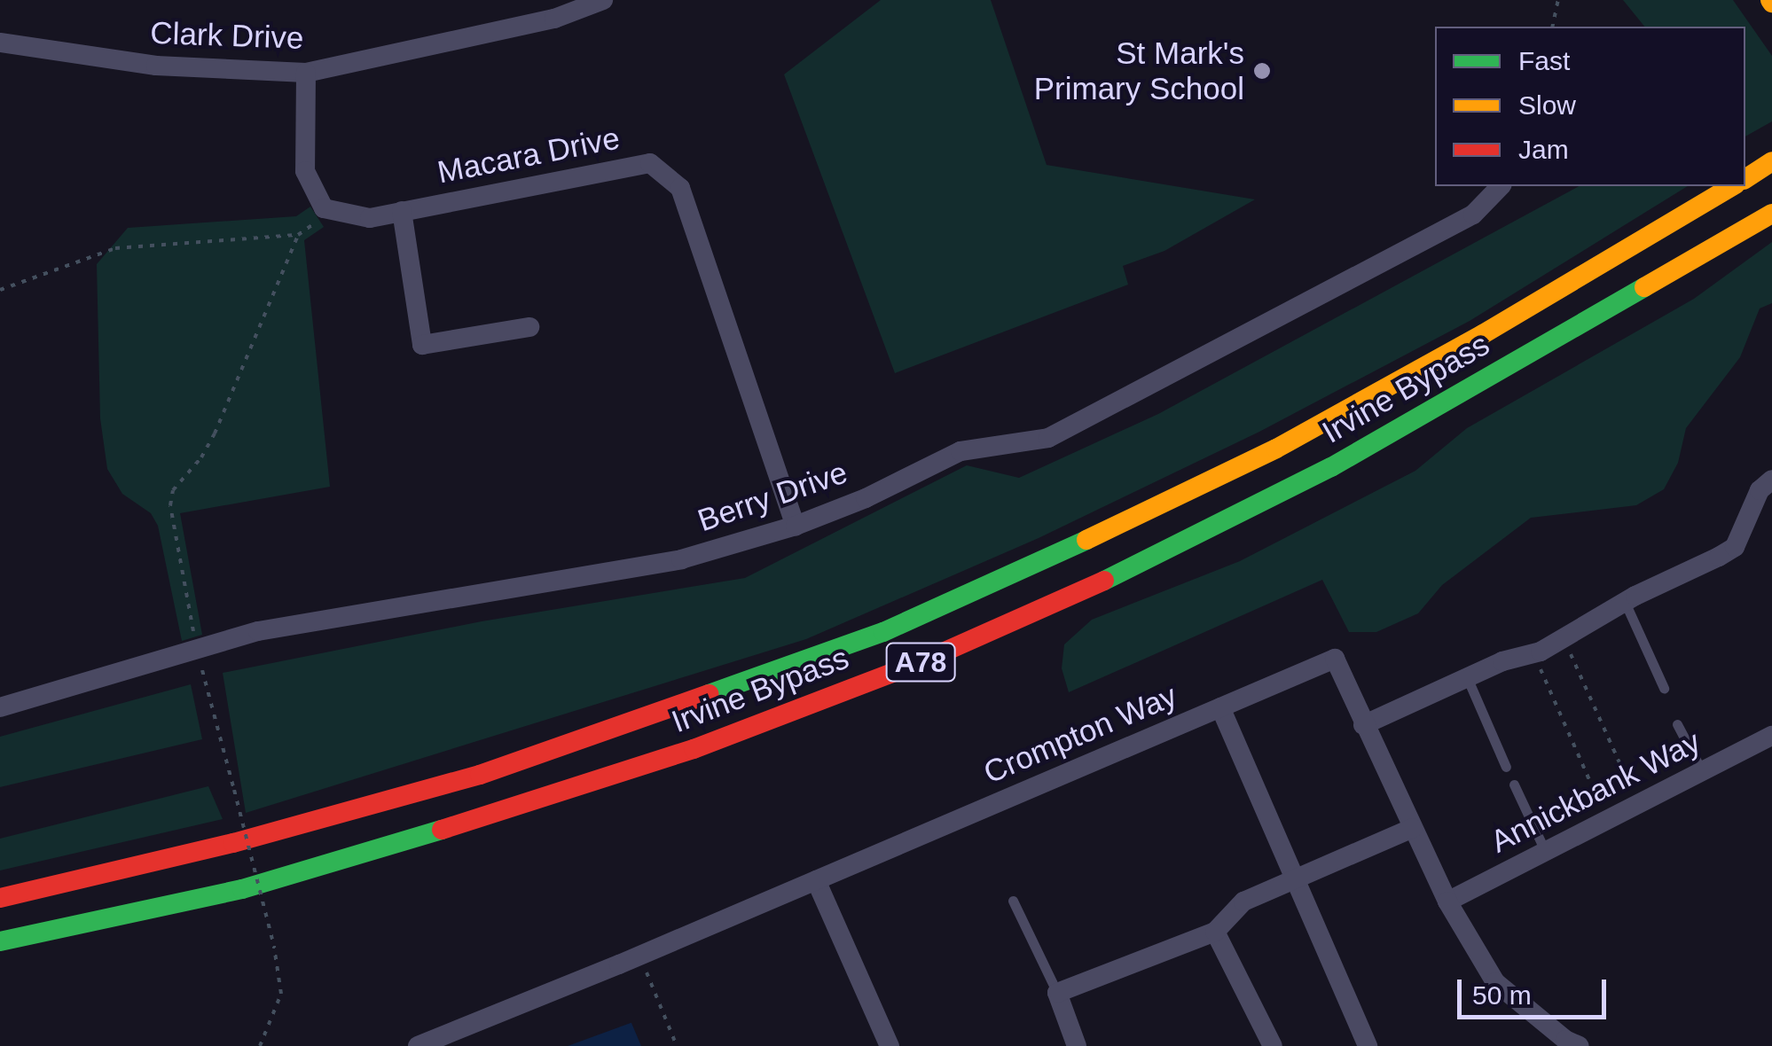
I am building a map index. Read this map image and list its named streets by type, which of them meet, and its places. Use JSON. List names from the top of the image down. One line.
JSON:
{"streets":{"highway":["Irvine Bypass","A78"],"street":["Clark Drive","Macara Drive","Berry Drive","Crompton Way","Annickbank Way"]},"crossings":[["Macara Drive","Berry Drive"],["Crompton Way","Annickbank Way"]],"places":["St Mark's Primary School"],"legend":["Fast","Slow","Jam"],"scale_bar":"50 m"}
